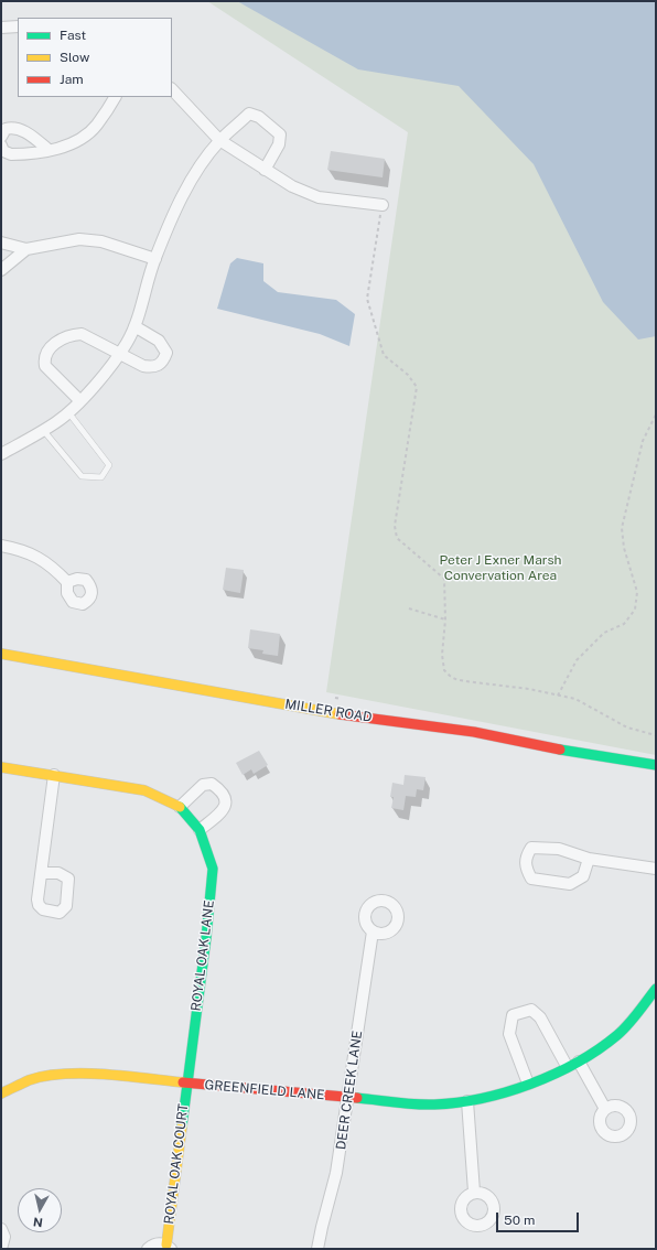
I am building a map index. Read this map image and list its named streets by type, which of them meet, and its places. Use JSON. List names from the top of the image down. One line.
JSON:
{"streets":{"street":["MILLER ROAD","ROYAL OAK LANE","GREENFIELD LANE","DEER CREEK LANE","ROYAL OAK COURT"]},"crossings":[["ROYAL OAK LANE","GREENFIELD LANE"],["ROYAL OAK LANE","ROYAL OAK COURT"],["GREENFIELD LANE","DEER CREEK LANE"],["GREENFIELD LANE","ROYAL OAK COURT"]],"parks":["Peter J Exner Marsh Convervation Area"],"legend":["Fast","Slow","Jam"],"scale_bar":"50 m","north":"bottom"}
